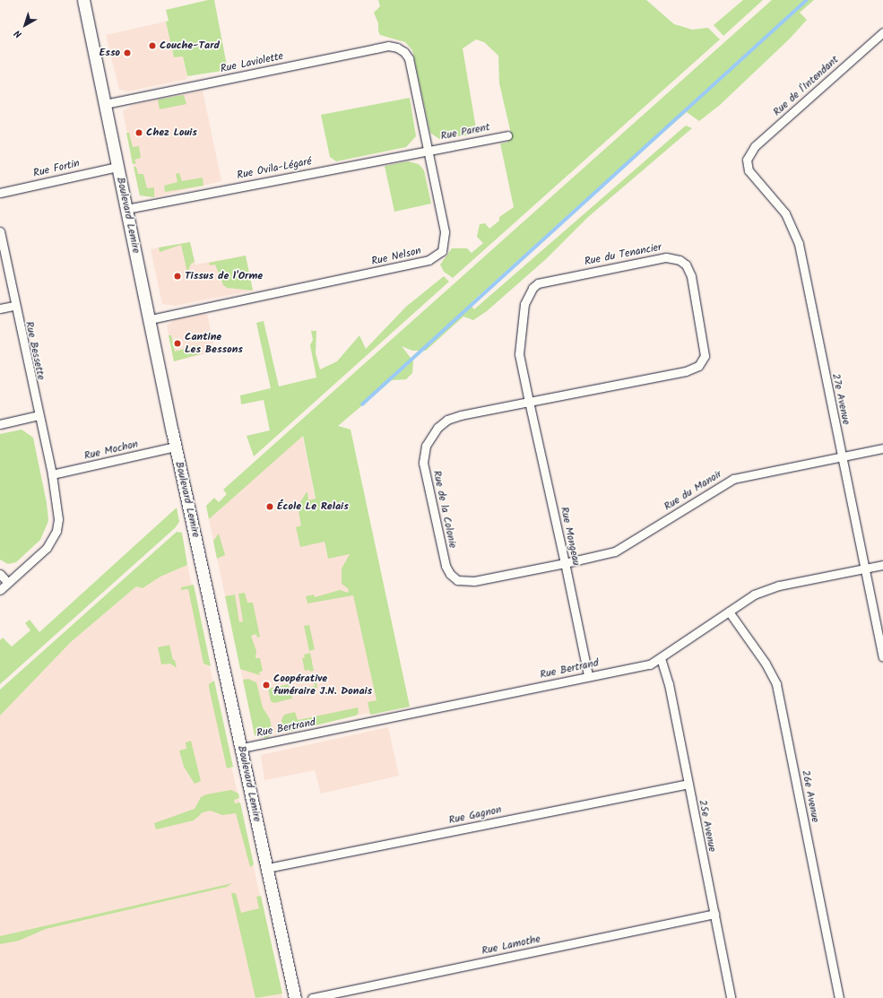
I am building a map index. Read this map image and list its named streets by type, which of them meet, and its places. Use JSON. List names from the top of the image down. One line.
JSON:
{"streets":{"main road":["Boulevard Lemire"],"street":["Rue Laviolette","Rue de l'Intendant","Rue Parent","Rue Fortin","Rue Ovila-Légaré","Rue du Tenancier","Rue Nelson","Rue Bessette","27e Avenue","Rue Mochon","Rue du Manoir","Rue de la Colonie","Rue Mongeau","Rue Bertrand","26e Avenue","Rue Gagnon","25e Avenue","Rue Lamothe"]},"crossings":[["Rue Laviolette","Boulevard Lemire"],["Rue Laviolette","Rue Nelson"],["Rue de l'Intendant","27e Avenue"],["Rue Parent","Rue Ovila-Légaré"],["Rue Parent","Rue Nelson"],["Rue Fortin","Boulevard Lemire"],["Rue Ovila-Légaré","Boulevard Lemire"],["Rue Ovila-Légaré","Rue Nelson"],["Boulevard Lemire","Rue Nelson"],["Boulevard Lemire","Rue Mochon"],["Boulevard Lemire","Rue Bertrand"],["Boulevard Lemire","Rue Gagnon"],["Rue du Tenancier","Rue de la Colonie"],["Rue du Tenancier","Rue Mongeau"],["Rue Bessette","Rue Mochon"],["27e Avenue","Rue du Manoir"],["27e Avenue","Rue Bertrand"],["Rue du Manoir","Rue de la Colonie"],["Rue du Manoir","Rue Mongeau"],["Rue de la Colonie","Rue Mongeau"],["Rue Mongeau","Rue Bertrand"],["Rue Bertrand","26e Avenue"],["Rue Bertrand","25e Avenue"],["Rue Gagnon","25e Avenue"],["25e Avenue","Rue Lamothe"]],"places":["Couche-Tard","Esso","Chez Louis","Tissus de l'Orme","Cantine Les Bessons","École Le Relais","Coopérative funéraire J.N. Donais"],"north":"bottom left"}
